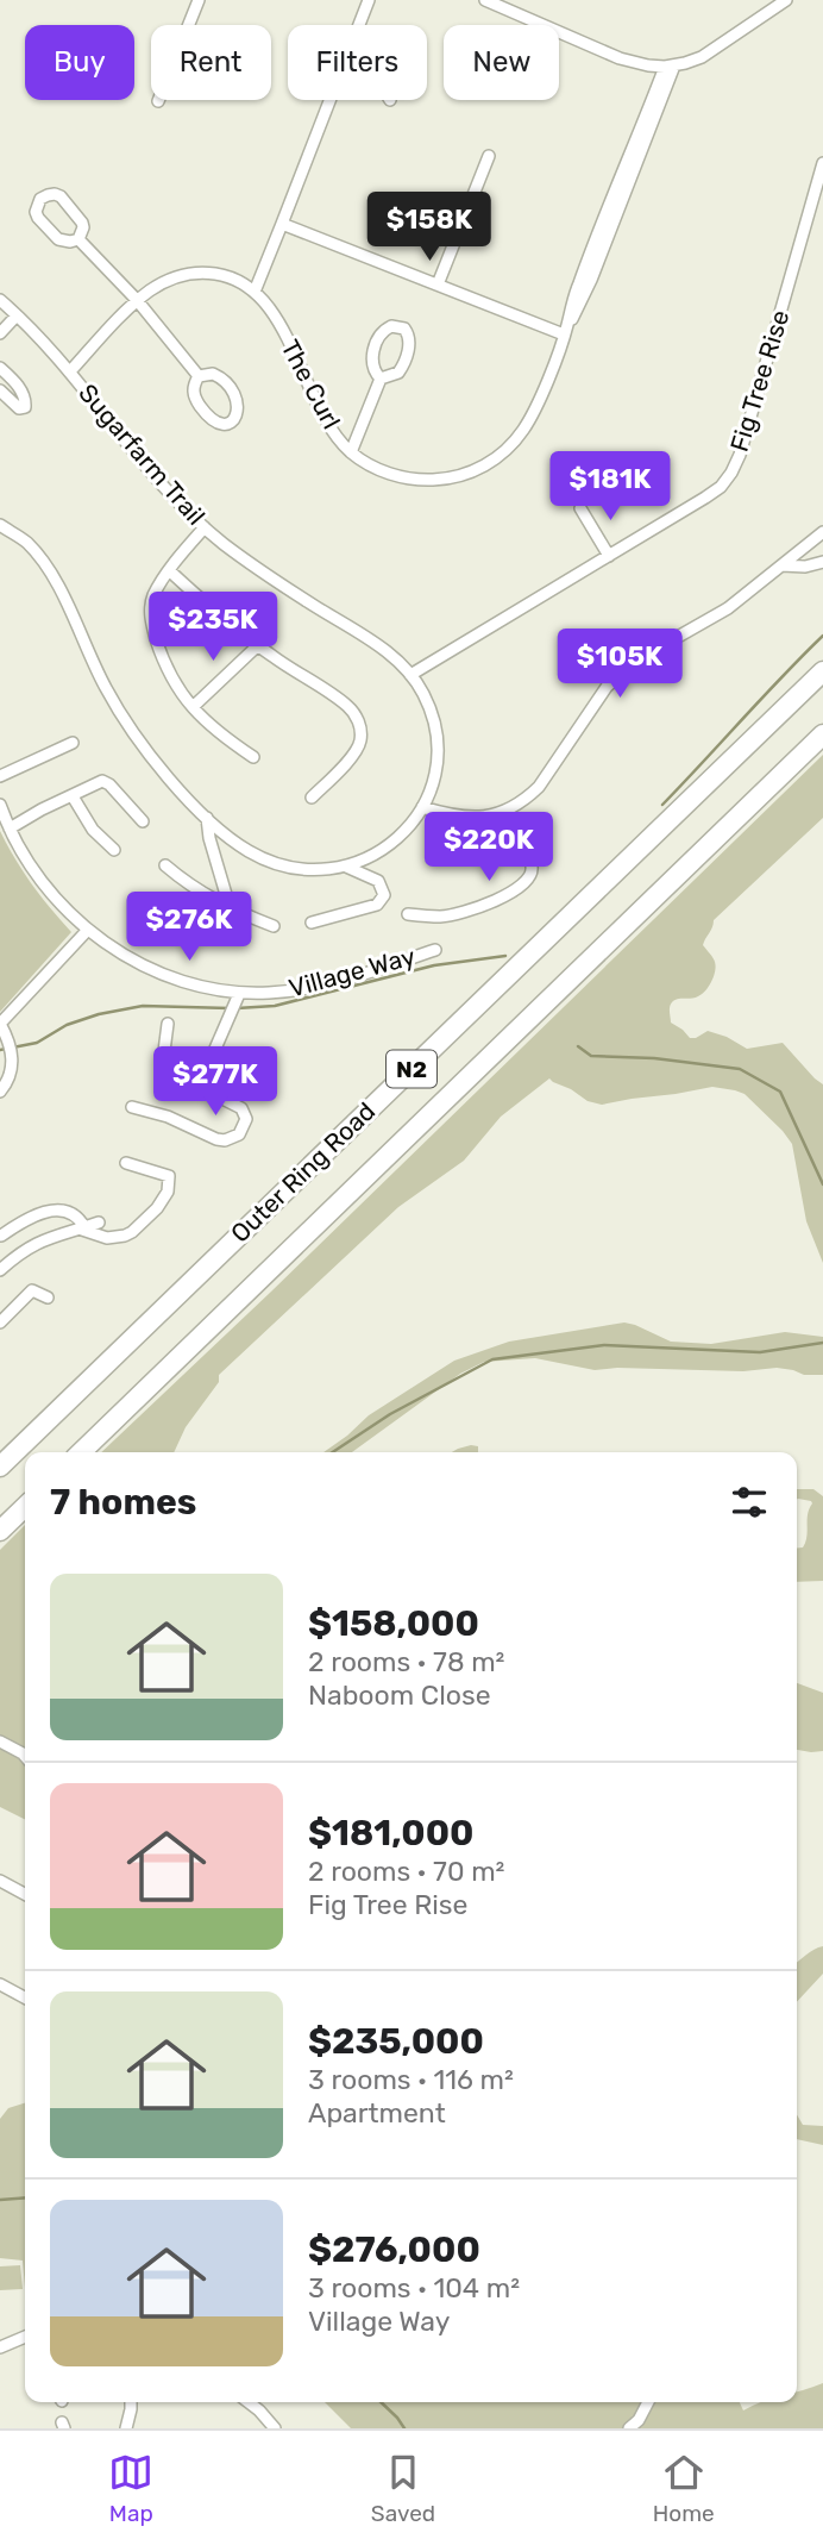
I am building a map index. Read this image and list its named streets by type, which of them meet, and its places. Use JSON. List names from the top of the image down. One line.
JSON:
{"streets":{"highway":["N2","Outer Ring Road"],"street":["Fig Tree Rise","The Curl","Sugarfarm Trail","Village Way"]},"crossings":[["Fig Tree Rise","Sugarfarm Trail"]],"page":{"chip":["Buy","Rent","Filters","New"],"price":["$158K","$181K","$235K","$105K","$220K","$276K","$277K"],"heading":"7 homes","list":[{"name":"$158,000","note":"2 rooms · 78 m² · Naboom Close"},{"name":"$181,000","note":"2 rooms · 70 m² · Fig Tree Rise"},{"name":"$235,000","note":"3 rooms · 116 m² · Apartment"},{"name":"$276,000","note":"3 rooms · 104 m² · Village Way"}],"tabs":["Map","Saved","Home"]}}
